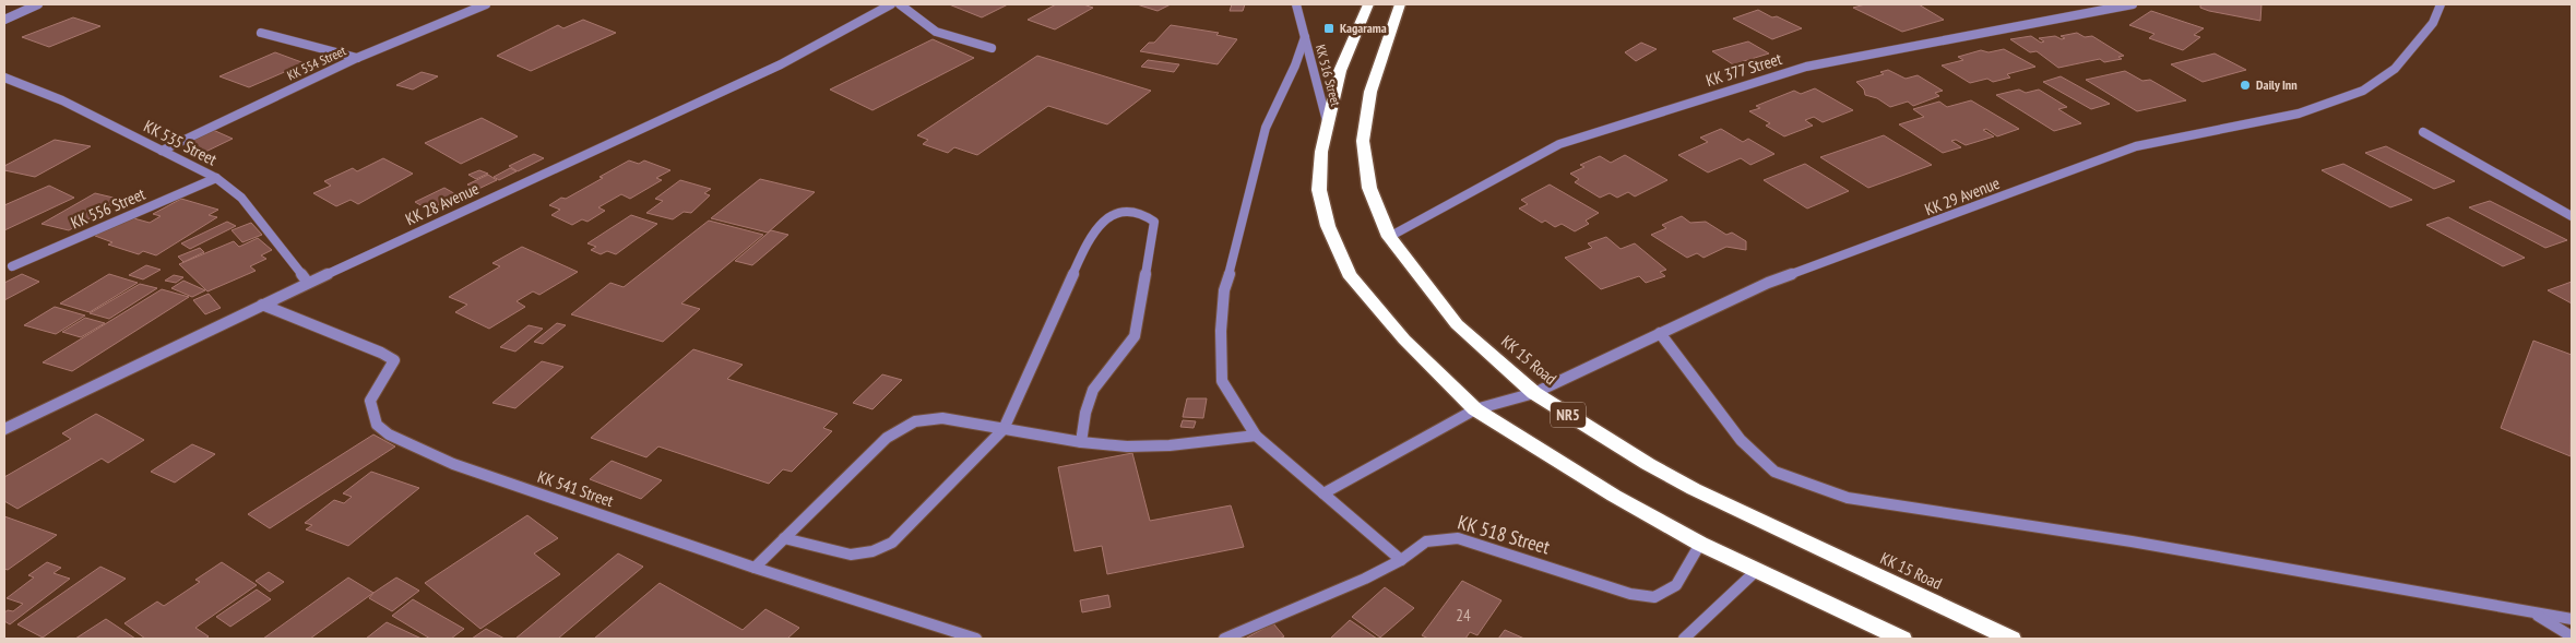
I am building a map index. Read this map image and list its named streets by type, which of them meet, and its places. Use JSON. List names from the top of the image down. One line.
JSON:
{"streets":{"highway":["KK 15 Road","NR5"],"street":["KK 554 Street","KK 377 Street","KK 516 Street","KK 535 Street","KK 29 Avenue","KK 28 Avenue","KK 556 Street","KK 541 Street","KK 518 Street"]},"crossings":[["KK 554 Street","KK 535 Street"],["KK 377 Street","KK 15 Road"],["KK 516 Street","NR5"],["KK 535 Street","KK 28 Avenue"],["KK 535 Street","KK 556 Street"],["KK 29 Avenue","KK 15 Road"],["KK 29 Avenue","NR5"],["KK 28 Avenue","KK 541 Street"],["NR5","KK 518 Street"]],"places":{"transit":["Kagarama"],"other":["Daily Inn"]},"house_numbers":["24"]}
